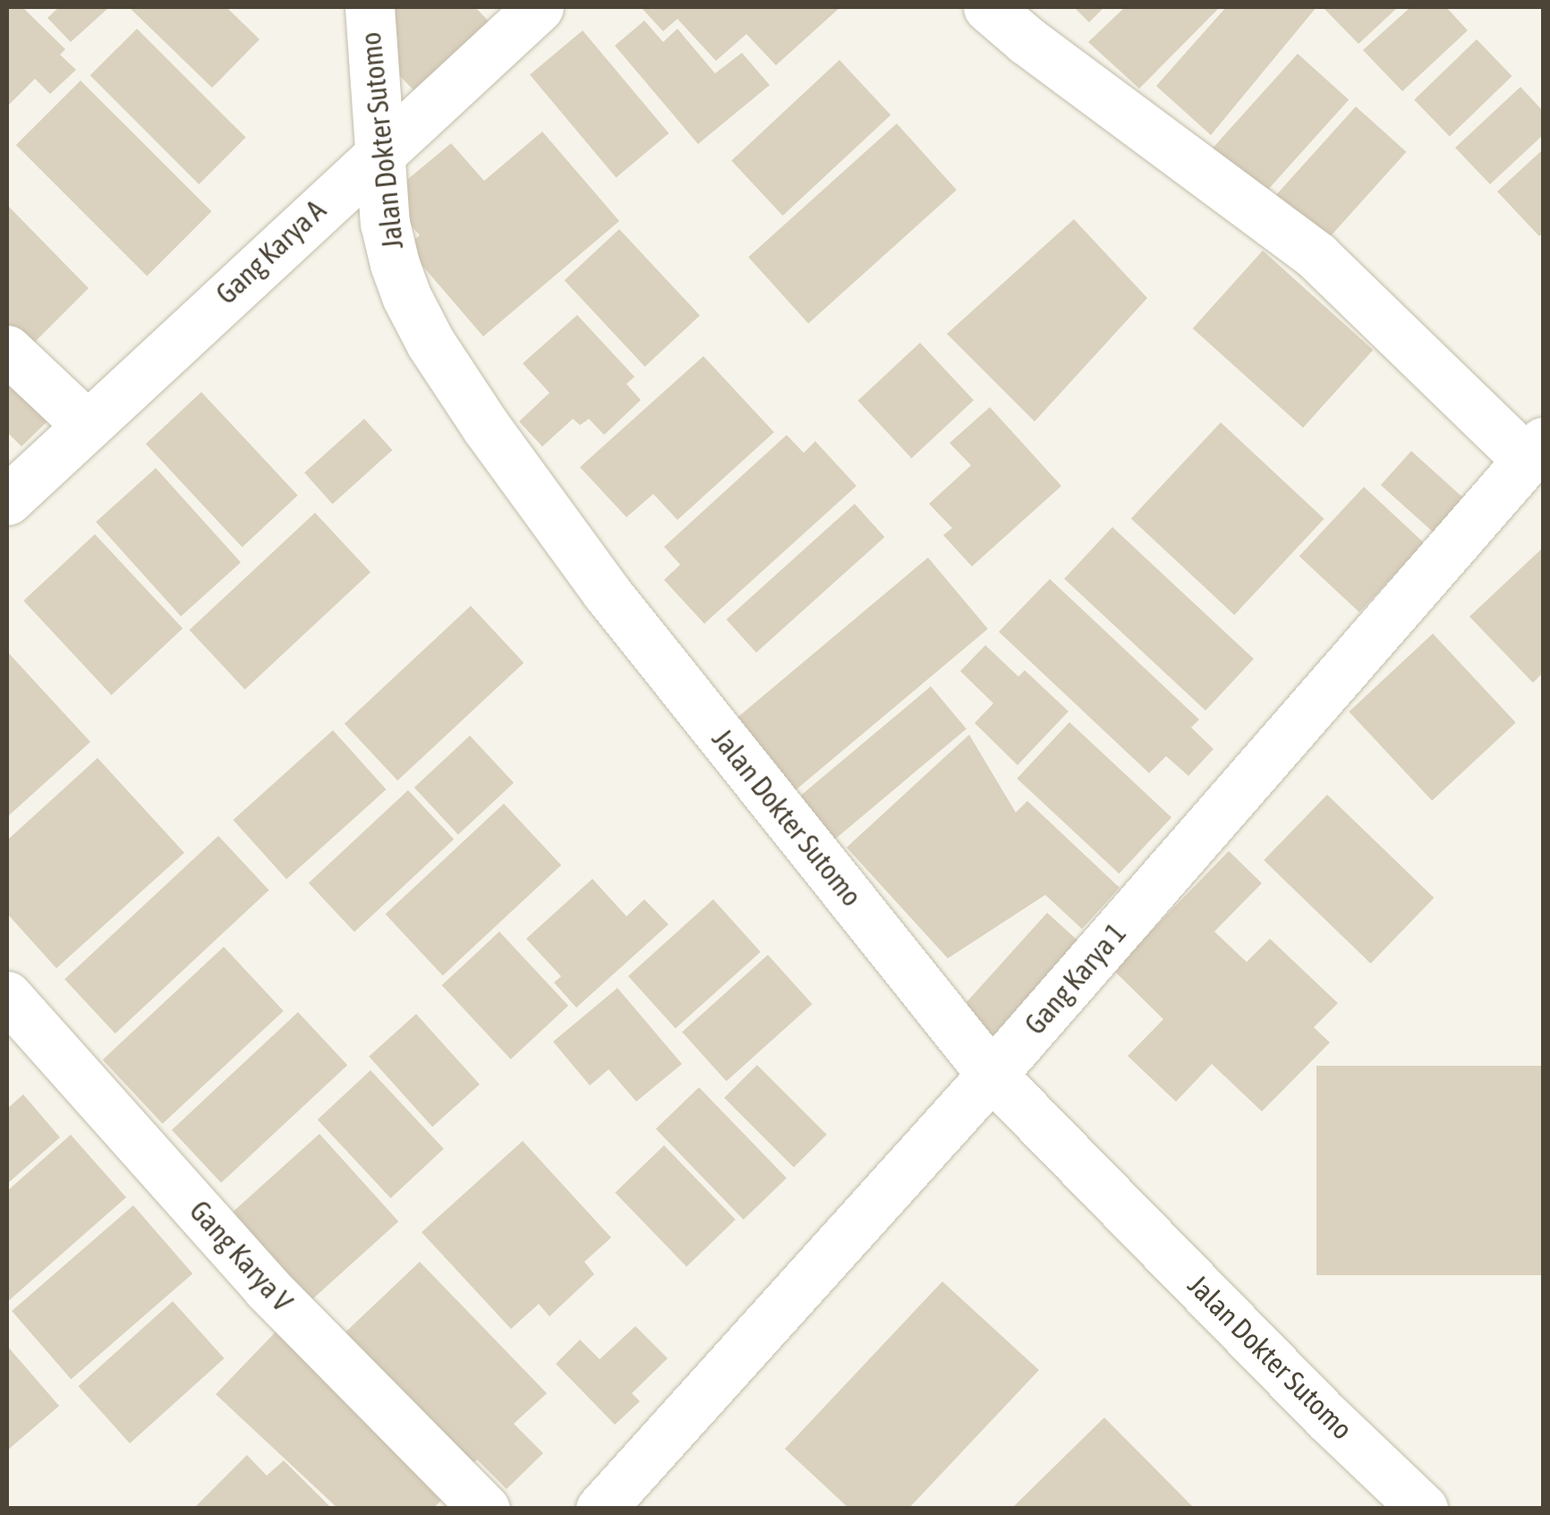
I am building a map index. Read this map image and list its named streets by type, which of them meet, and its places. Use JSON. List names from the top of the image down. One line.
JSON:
{"streets":{"street":["Jalan Dokter Sutomo","Gang Karya A","Gang Karya 1","Gang Karya V"]},"crossings":[["Jalan Dokter Sutomo","Gang Karya A"],["Jalan Dokter Sutomo","Gang Karya 1"]]}
